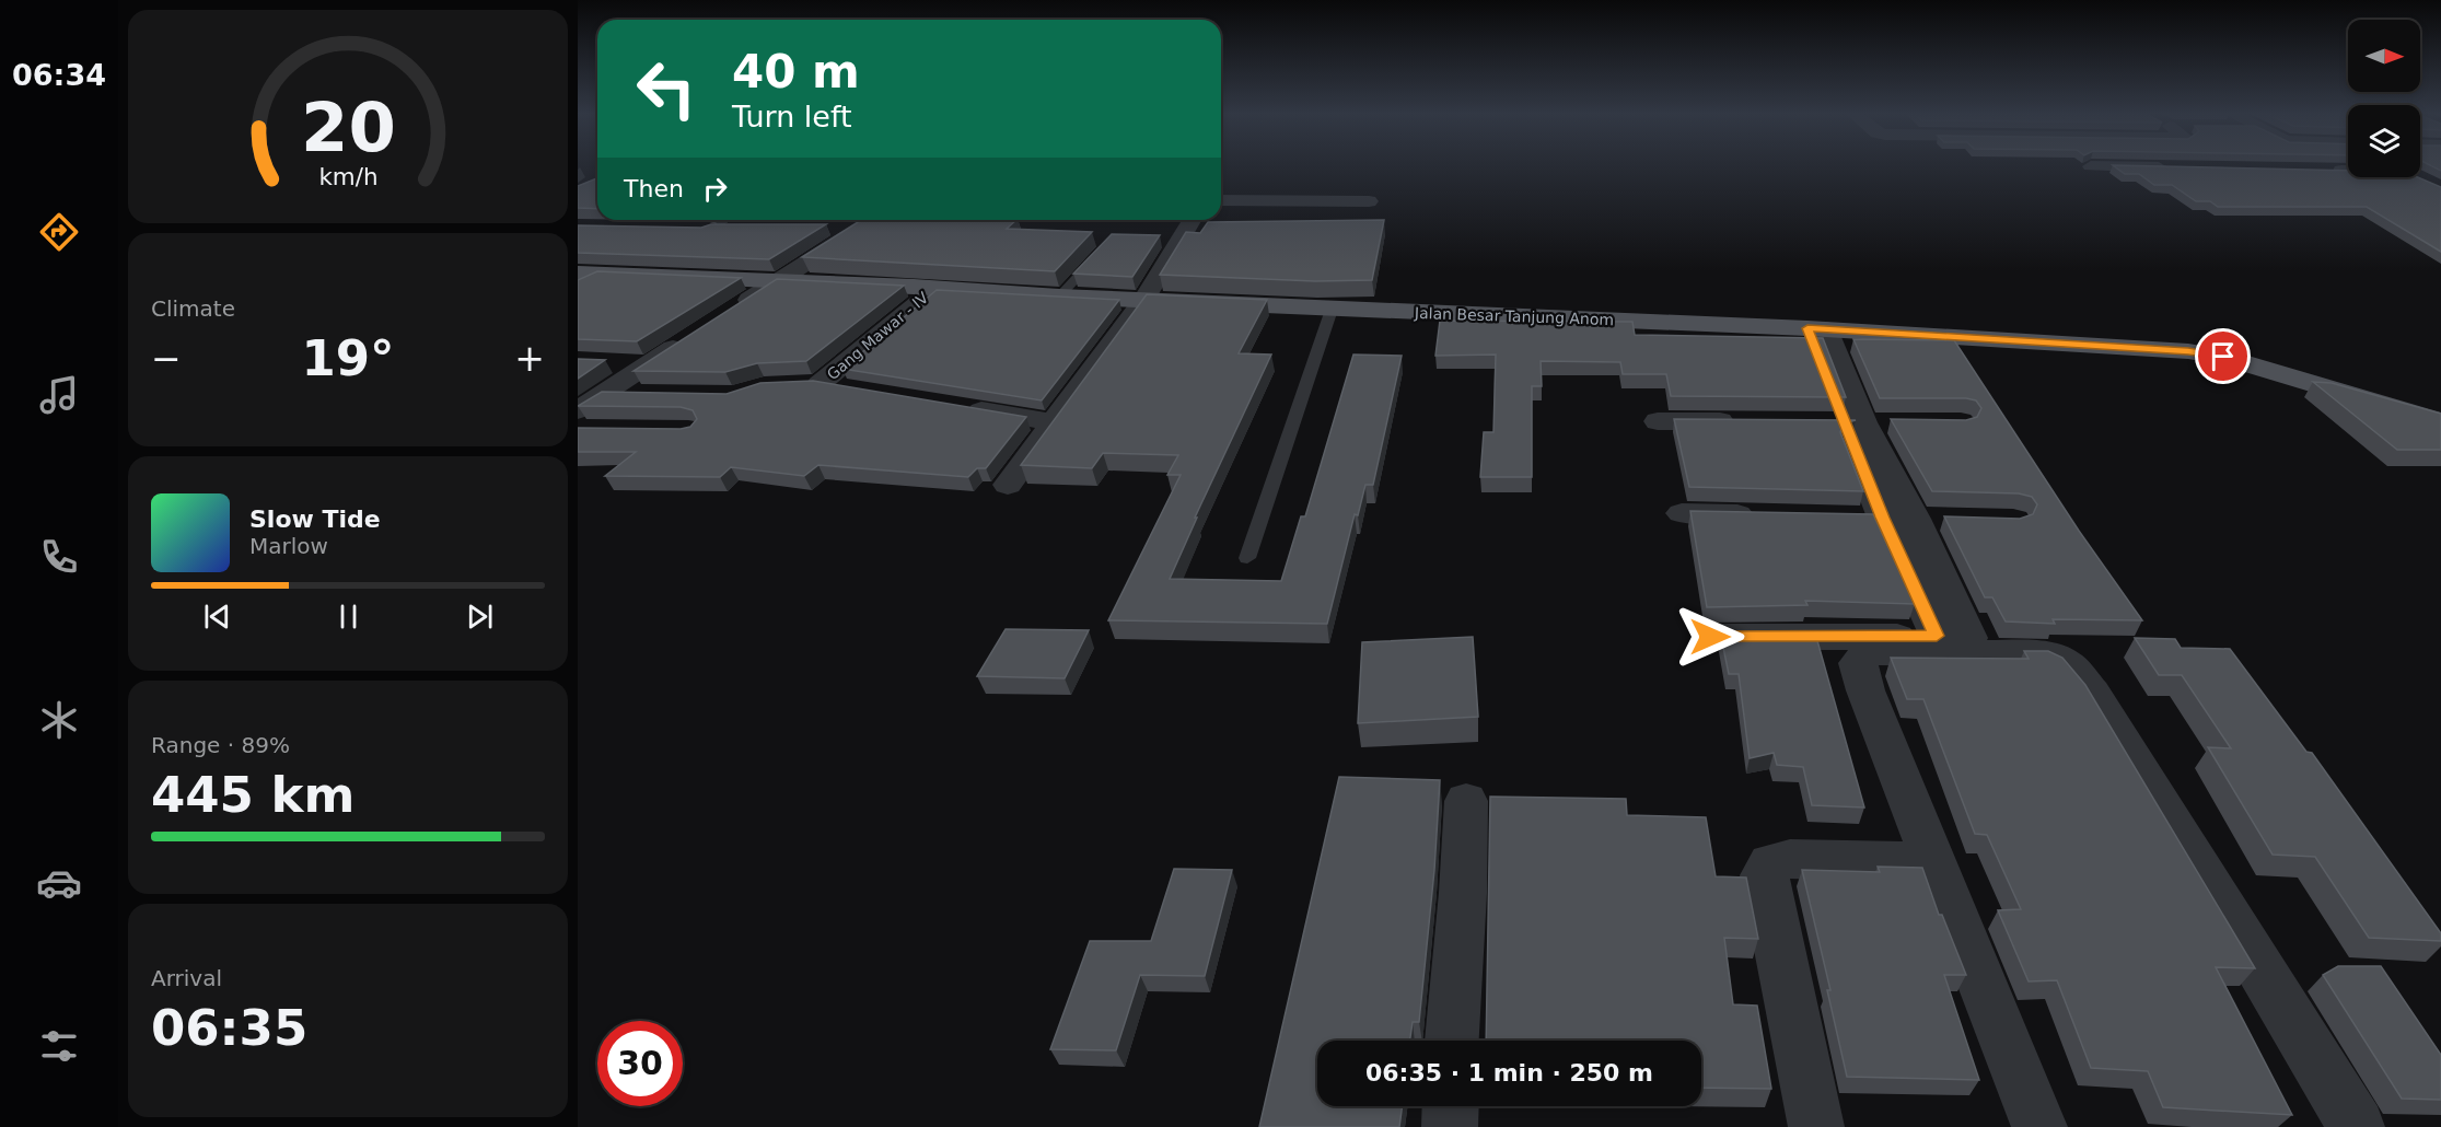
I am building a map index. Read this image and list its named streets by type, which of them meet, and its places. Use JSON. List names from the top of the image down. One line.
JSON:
{"streets":{"main road":["Jalan Besar Tanjung Anom"],"street":["Gang Mawar - IV"]},"crossings":[["Jalan Besar Tanjung Anom","Gang Mawar - IV"]],"north":"right","page":{"tabs":"06:34","turn":["40 m","Turn left"],"then":"Then","tile":["Climate",["Range · 89%","445 km"],["Arrival","06:35"]],"heat":["−","19°","+"],"song":["Slow Tide","Marlow"],"limit":"30","trip":"06:35 · 1 min · 250 m","gauge":["20","km/h"]}}
